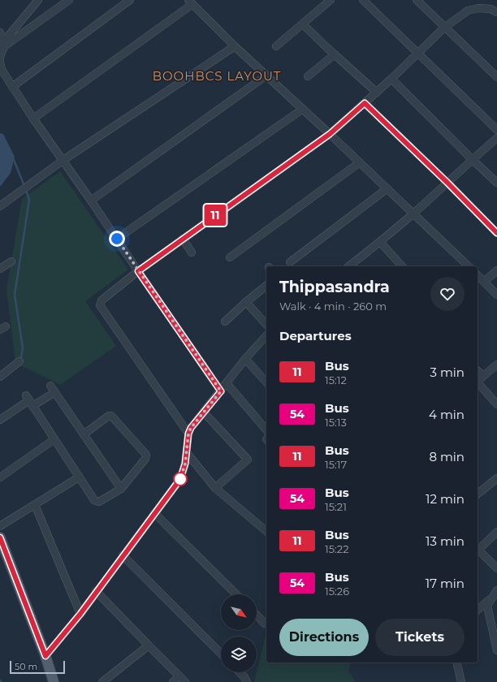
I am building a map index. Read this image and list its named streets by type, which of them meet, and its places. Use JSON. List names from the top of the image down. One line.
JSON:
{"districts":["BOOHBCS LAYOUT"],"lines":["bus line 11"],"scale_bar":"50 m","north":"bottom right","page":{"on_map":"11","heading":[["Thippasandra","Walk · 4 min · 260 m"],"Departures"],"list":[{"mark":"11","name":"Bus","note":"15:12","value":"3 min"},{"mark":"54","name":"Bus","note":"15:13","value":"4 min"},{"mark":"11","name":"Bus","note":"15:17","value":"8 min"},{"mark":"54","name":"Bus","note":"15:21","value":"12 min"},{"mark":"11","name":"Bus","note":"15:22","value":"13 min"},{"mark":"54","name":"Bus","note":"15:26","value":"17 min"}],"buttons":["Directions","Tickets"],"scale":"50 m"}}
